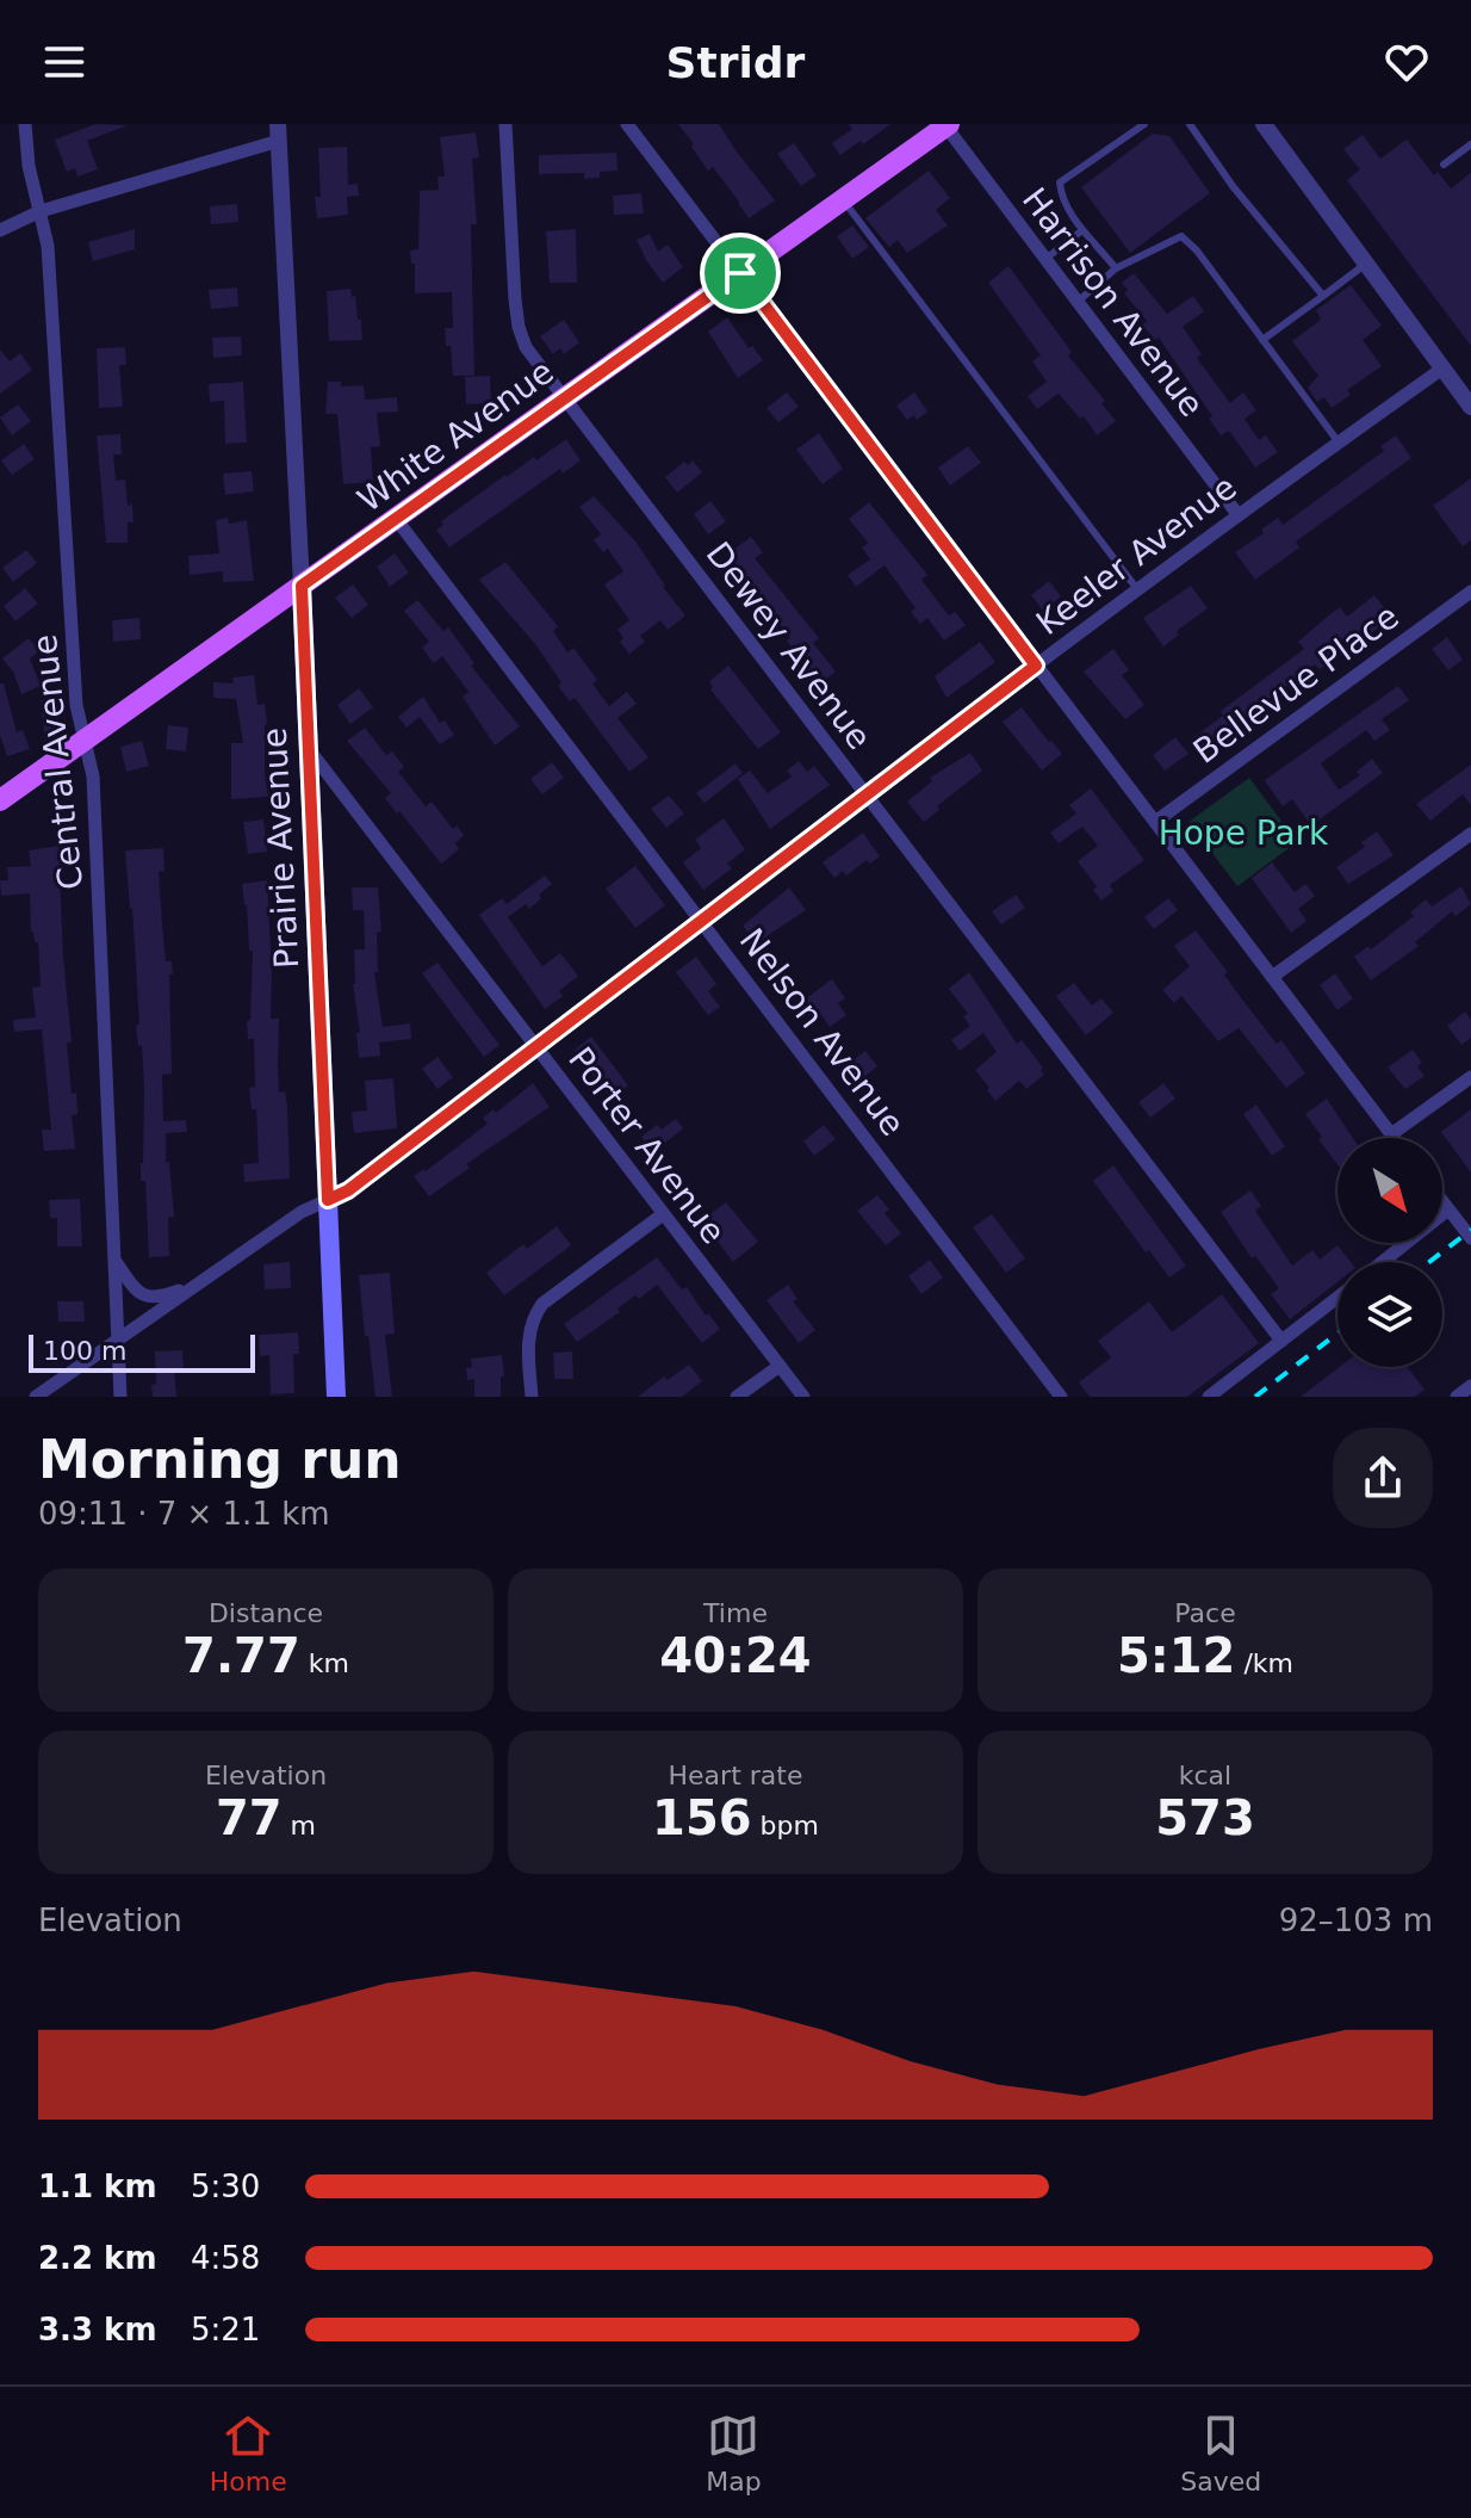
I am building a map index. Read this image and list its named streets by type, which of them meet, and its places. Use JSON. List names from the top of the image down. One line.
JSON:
{"streets":{"main road":["White Avenue","Prairie Avenue"],"street":["Harrison Avenue","Keeler Avenue","Dewey Avenue","Bellevue Place","Central Avenue","Nelson Avenue","Porter Avenue"]},"crossings":[["Harrison Avenue","White Avenue"],["Harrison Avenue","Keeler Avenue"],["White Avenue","Dewey Avenue"],["White Avenue","Central Avenue"],["White Avenue","Prairie Avenue"],["White Avenue","Nelson Avenue"],["Keeler Avenue","Dewey Avenue"],["Keeler Avenue","Central Avenue"],["Keeler Avenue","Prairie Avenue"],["Keeler Avenue","Nelson Avenue"],["Keeler Avenue","Porter Avenue"],["Prairie Avenue","Porter Avenue"]],"parks":["Hope Park"],"scale_bar":"100 m","north":"bottom right","page":{"header":"Stridr","scale":"100 m","heading":["Morning run","09:11 · 7 × 1.1 km"],"stats":[["Distance","7.77 km"],["Time","40:24"],["Pace","5:12 /km"],["Elevation","77 m"],["Heart rate","156 bpm"],["kcal","573"]],"chart":["Elevation","92–103 m"],"list":[{"name":"1.1 km","note":"5:30"},{"name":"2.2 km","note":"4:58"},{"name":"3.3 km","note":"5:21"}],"tabs":["Home","Map","Saved"]}}
